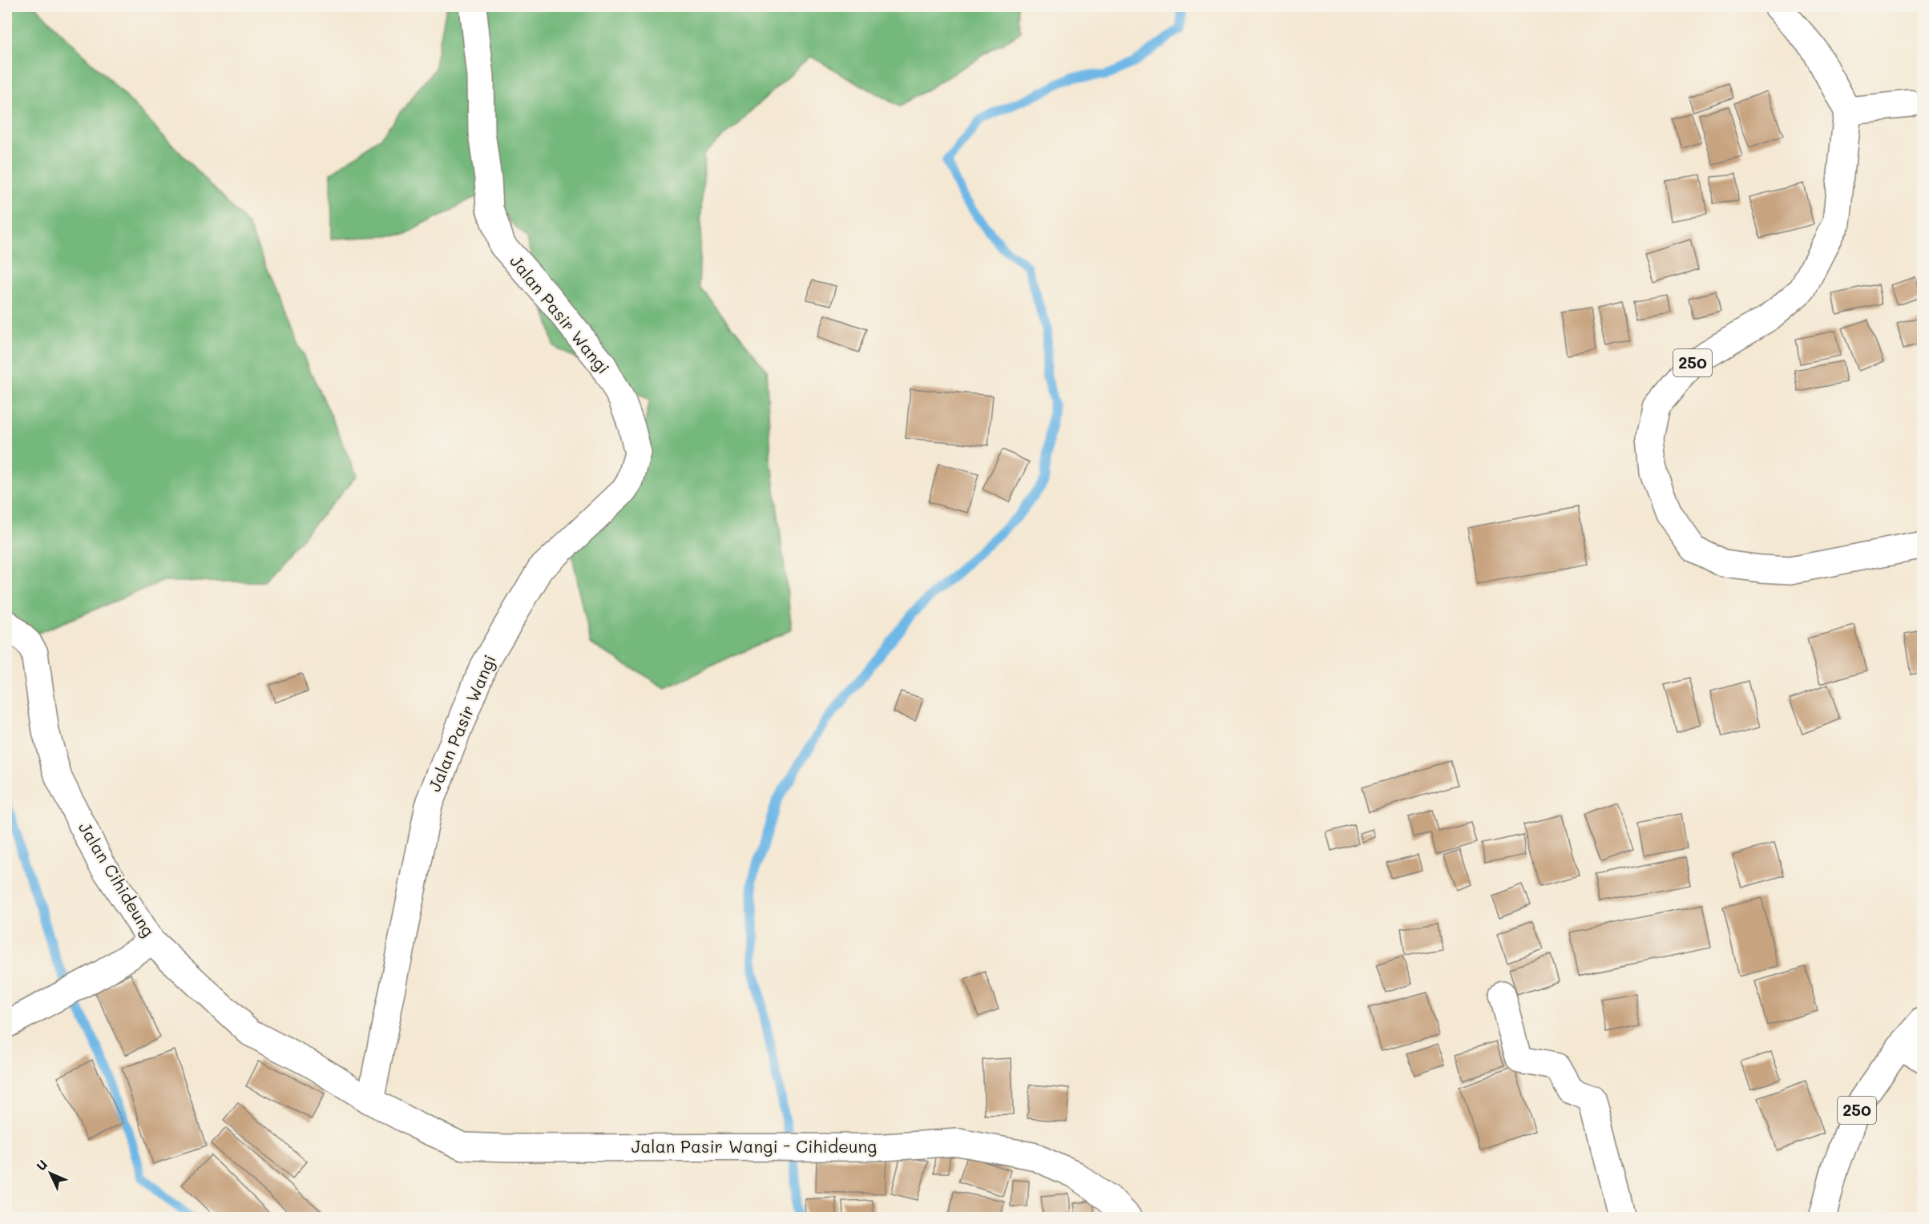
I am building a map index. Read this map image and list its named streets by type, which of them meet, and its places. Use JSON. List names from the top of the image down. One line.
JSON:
{"streets":{"street":["Jalan Pasir Wangi","250","Jalan Cihideung","Jalan Pasir Wangi - Cihideung"]},"crossings":[["Jalan Pasir Wangi","Jalan Cihideung"],["Jalan Pasir Wangi","Jalan Pasir Wangi - Cihideung"],["Jalan Cihideung","Jalan Pasir Wangi - Cihideung"]],"north":"top left"}
